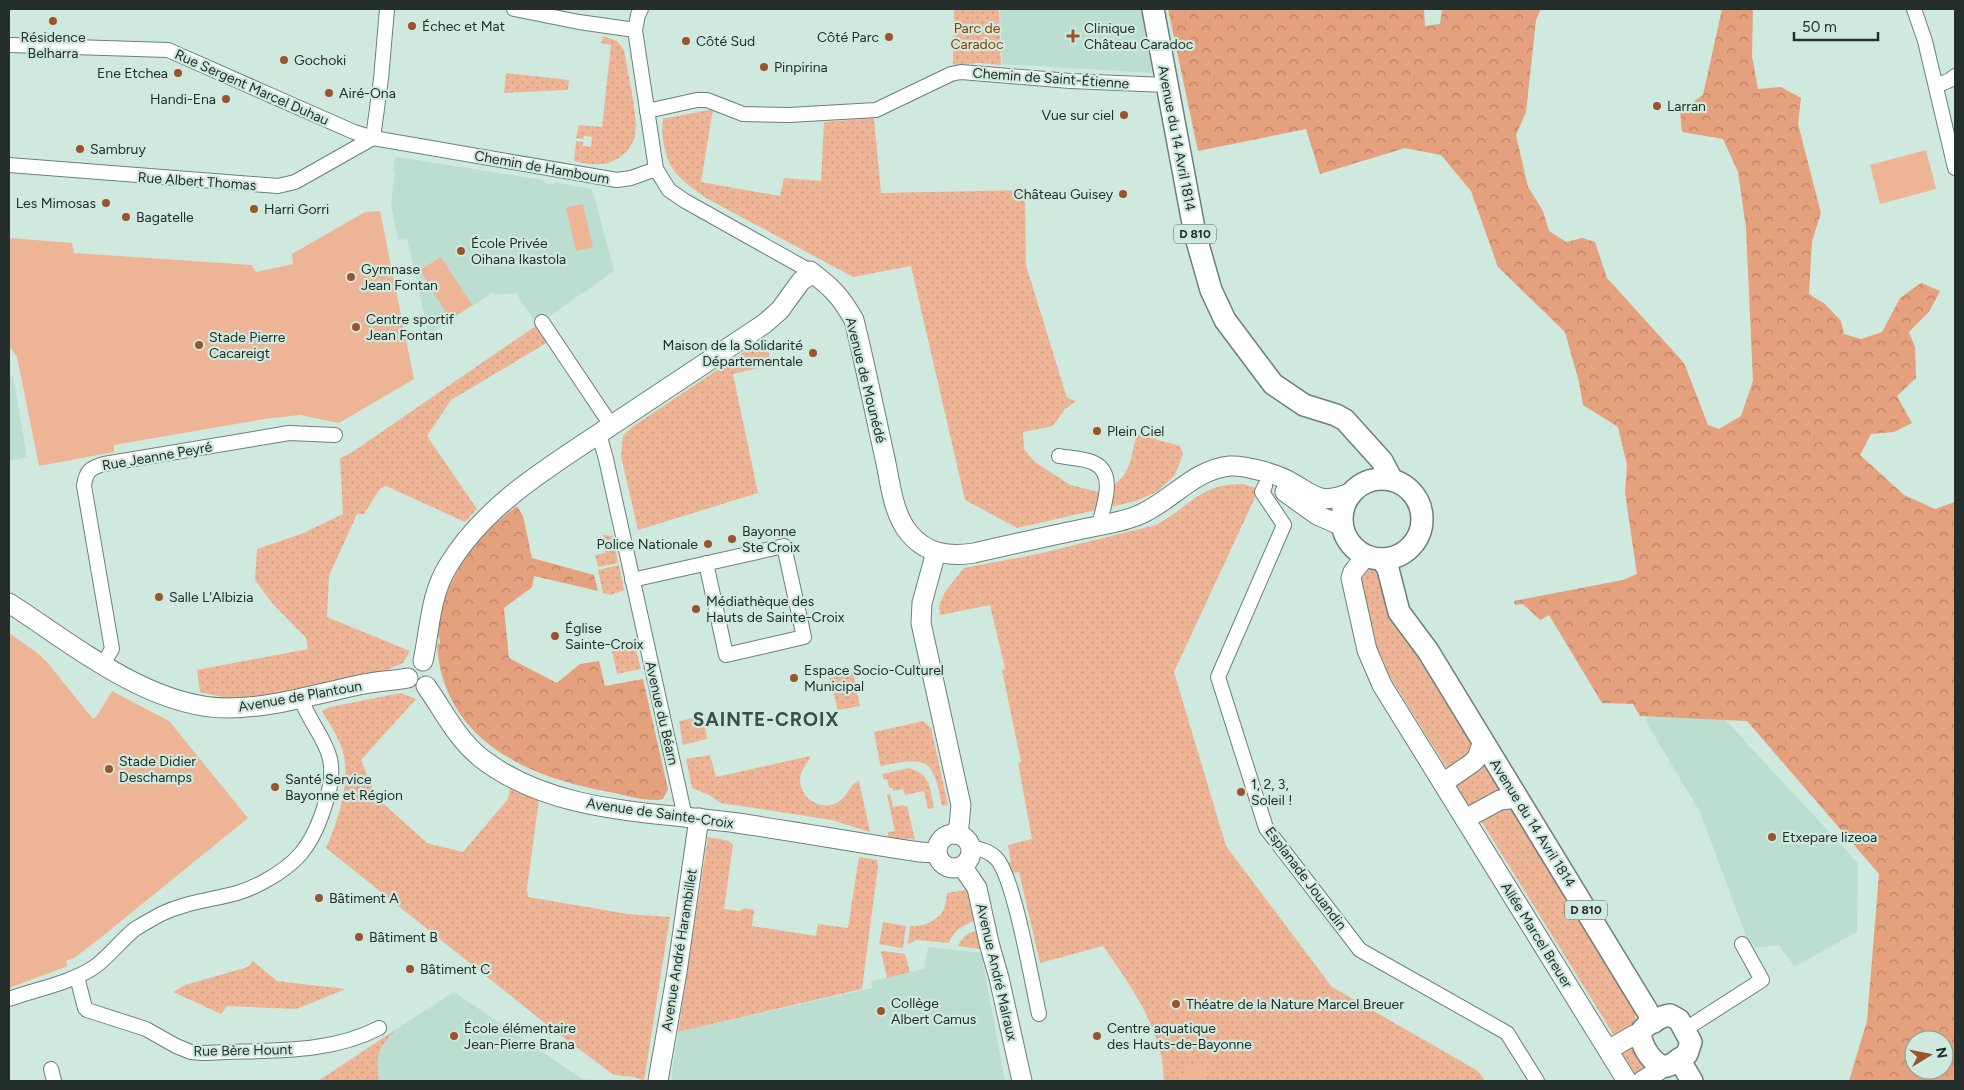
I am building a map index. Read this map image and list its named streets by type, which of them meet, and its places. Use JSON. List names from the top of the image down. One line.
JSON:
{"streets":{"main road":["Avenue du 14 Avril 1814","D 810"],"street":["Chemin de Saint-Étienne","Rue Sergent Marcel Duhau","Chemin de Hamboum","Rue Albert Thomas","Avenue de Mounédé","Rue Jeanne Peyré","Avenue de Plantoun","Avenue du Béarn","Avenue de Sainte-Croix","Esplanade Jouandin","Allée Marcel Breuer","Avenue André Harambillet","Avenue André Malraux","Rue Bère Hount"]},"crossings":[["Chemin de Saint-Étienne","Avenue du 14 Avril 1814"],["Rue Sergent Marcel Duhau","Chemin de Hamboum"],["Rue Sergent Marcel Duhau","Rue Albert Thomas"],["Avenue du 14 Avril 1814","Avenue de Mounédé"],["Avenue du 14 Avril 1814","Allée Marcel Breuer"],["Chemin de Hamboum","Rue Albert Thomas"],["Avenue de Mounédé","Esplanade Jouandin"],["Avenue de Mounédé","Allée Marcel Breuer"],["Rue Jeanne Peyré","Avenue de Plantoun"],["Avenue de Plantoun","Avenue de Sainte-Croix"],["Avenue du Béarn","Avenue de Sainte-Croix"],["Avenue du Béarn","Avenue André Harambillet"],["Avenue de Sainte-Croix","Avenue André Harambillet"],["Avenue de Sainte-Croix","Avenue André Malraux"]],"districts":["SAINTE-CROIX"],"parks":["Parc de Caradoc"],"places":{"other":["Résidence Belharra","Échec et Mat","Côté Parc","Côté Sud","Gochoki","Pinpirina","Ene Etchea","Airé-Ona","Handi-Ena","Larran","Vue sur ciel","Sambruy","Château Guisey","Les Mimosas","Harri Gorri","Bagatelle","École Privée Oihana Ikastola","Gymnase Jean Fontan","Centre sportif Jean Fontan","Stade Pierre Cacareigt","Maison de la Solidarité Départementale","Plein Ciel","Bayonne Ste Croix","Police Nationale","Salle L'Albizia","Médiathèque des Hauts de Sainte-Croix","Église Sainte-Croix","Espace Socio-Culturel Municipal","Stade Didier Deschamps","Santé Service Bayonne et Région","1, 2, 3, Soleil !","Etxepare lizeoa","Bâtiment A","Bâtiment B","Bâtiment C","Théatre de la Nature Marcel Breuer","Collège Albert Camus","École élémentaire Jean-Pierre Brana","Centre aquatique des Hauts-de-Bayonne"],"health":["Clinique Château Caradoc"]},"scale_bar":"50 m","north":"right"}
